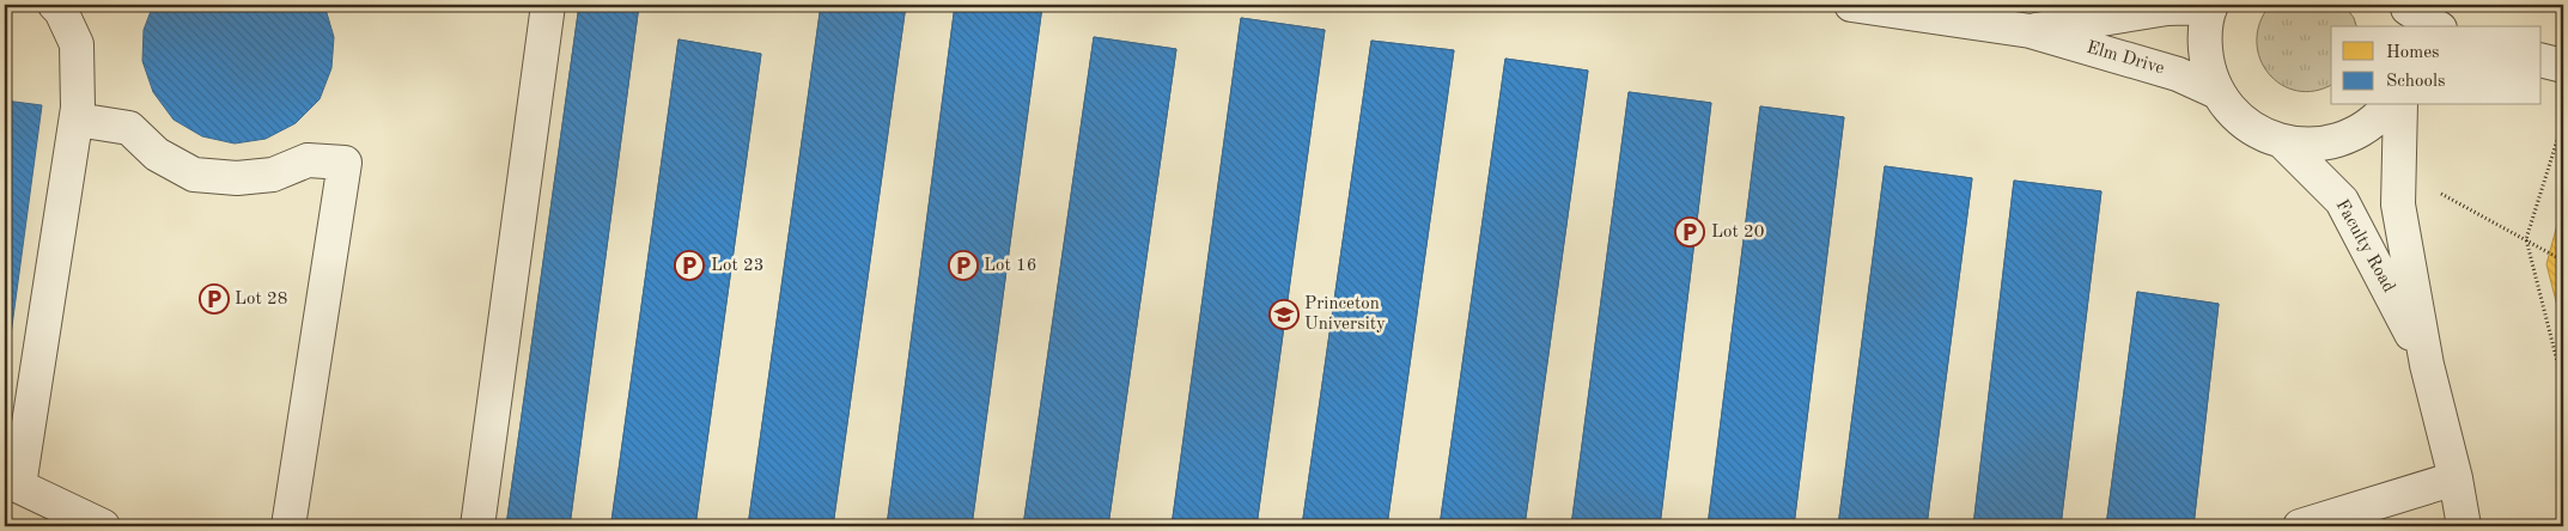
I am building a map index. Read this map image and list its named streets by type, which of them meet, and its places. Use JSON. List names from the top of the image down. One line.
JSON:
{"streets":{"street":["Elm Drive","Faculty Road"]},"places":{"parking":["Lot 20","Lot 23","Lot 16","Lot 28"],"school or university":["Princeton University"]},"legend":["Homes","Schools"]}
